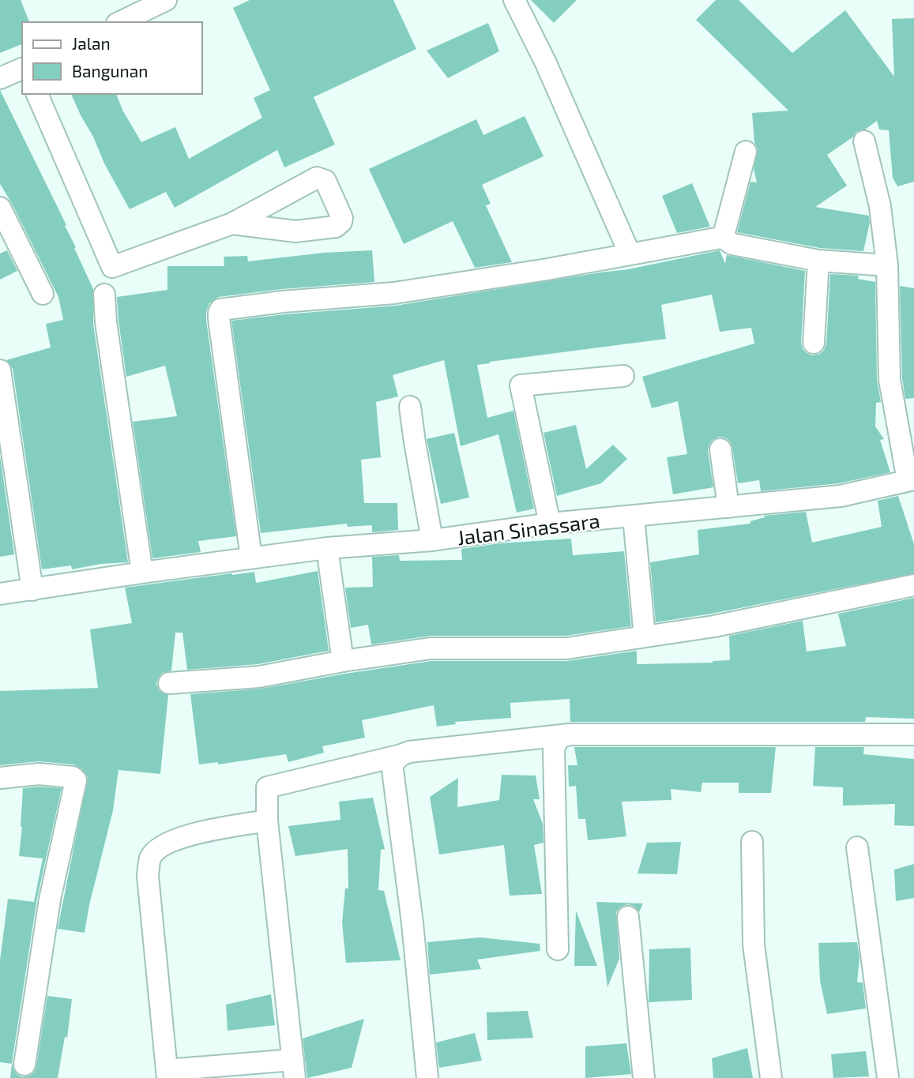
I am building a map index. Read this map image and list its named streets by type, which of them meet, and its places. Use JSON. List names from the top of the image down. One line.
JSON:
{"streets":{"street":["Jalan Sinassara"]},"legend":["Jalan","Bangunan"]}
